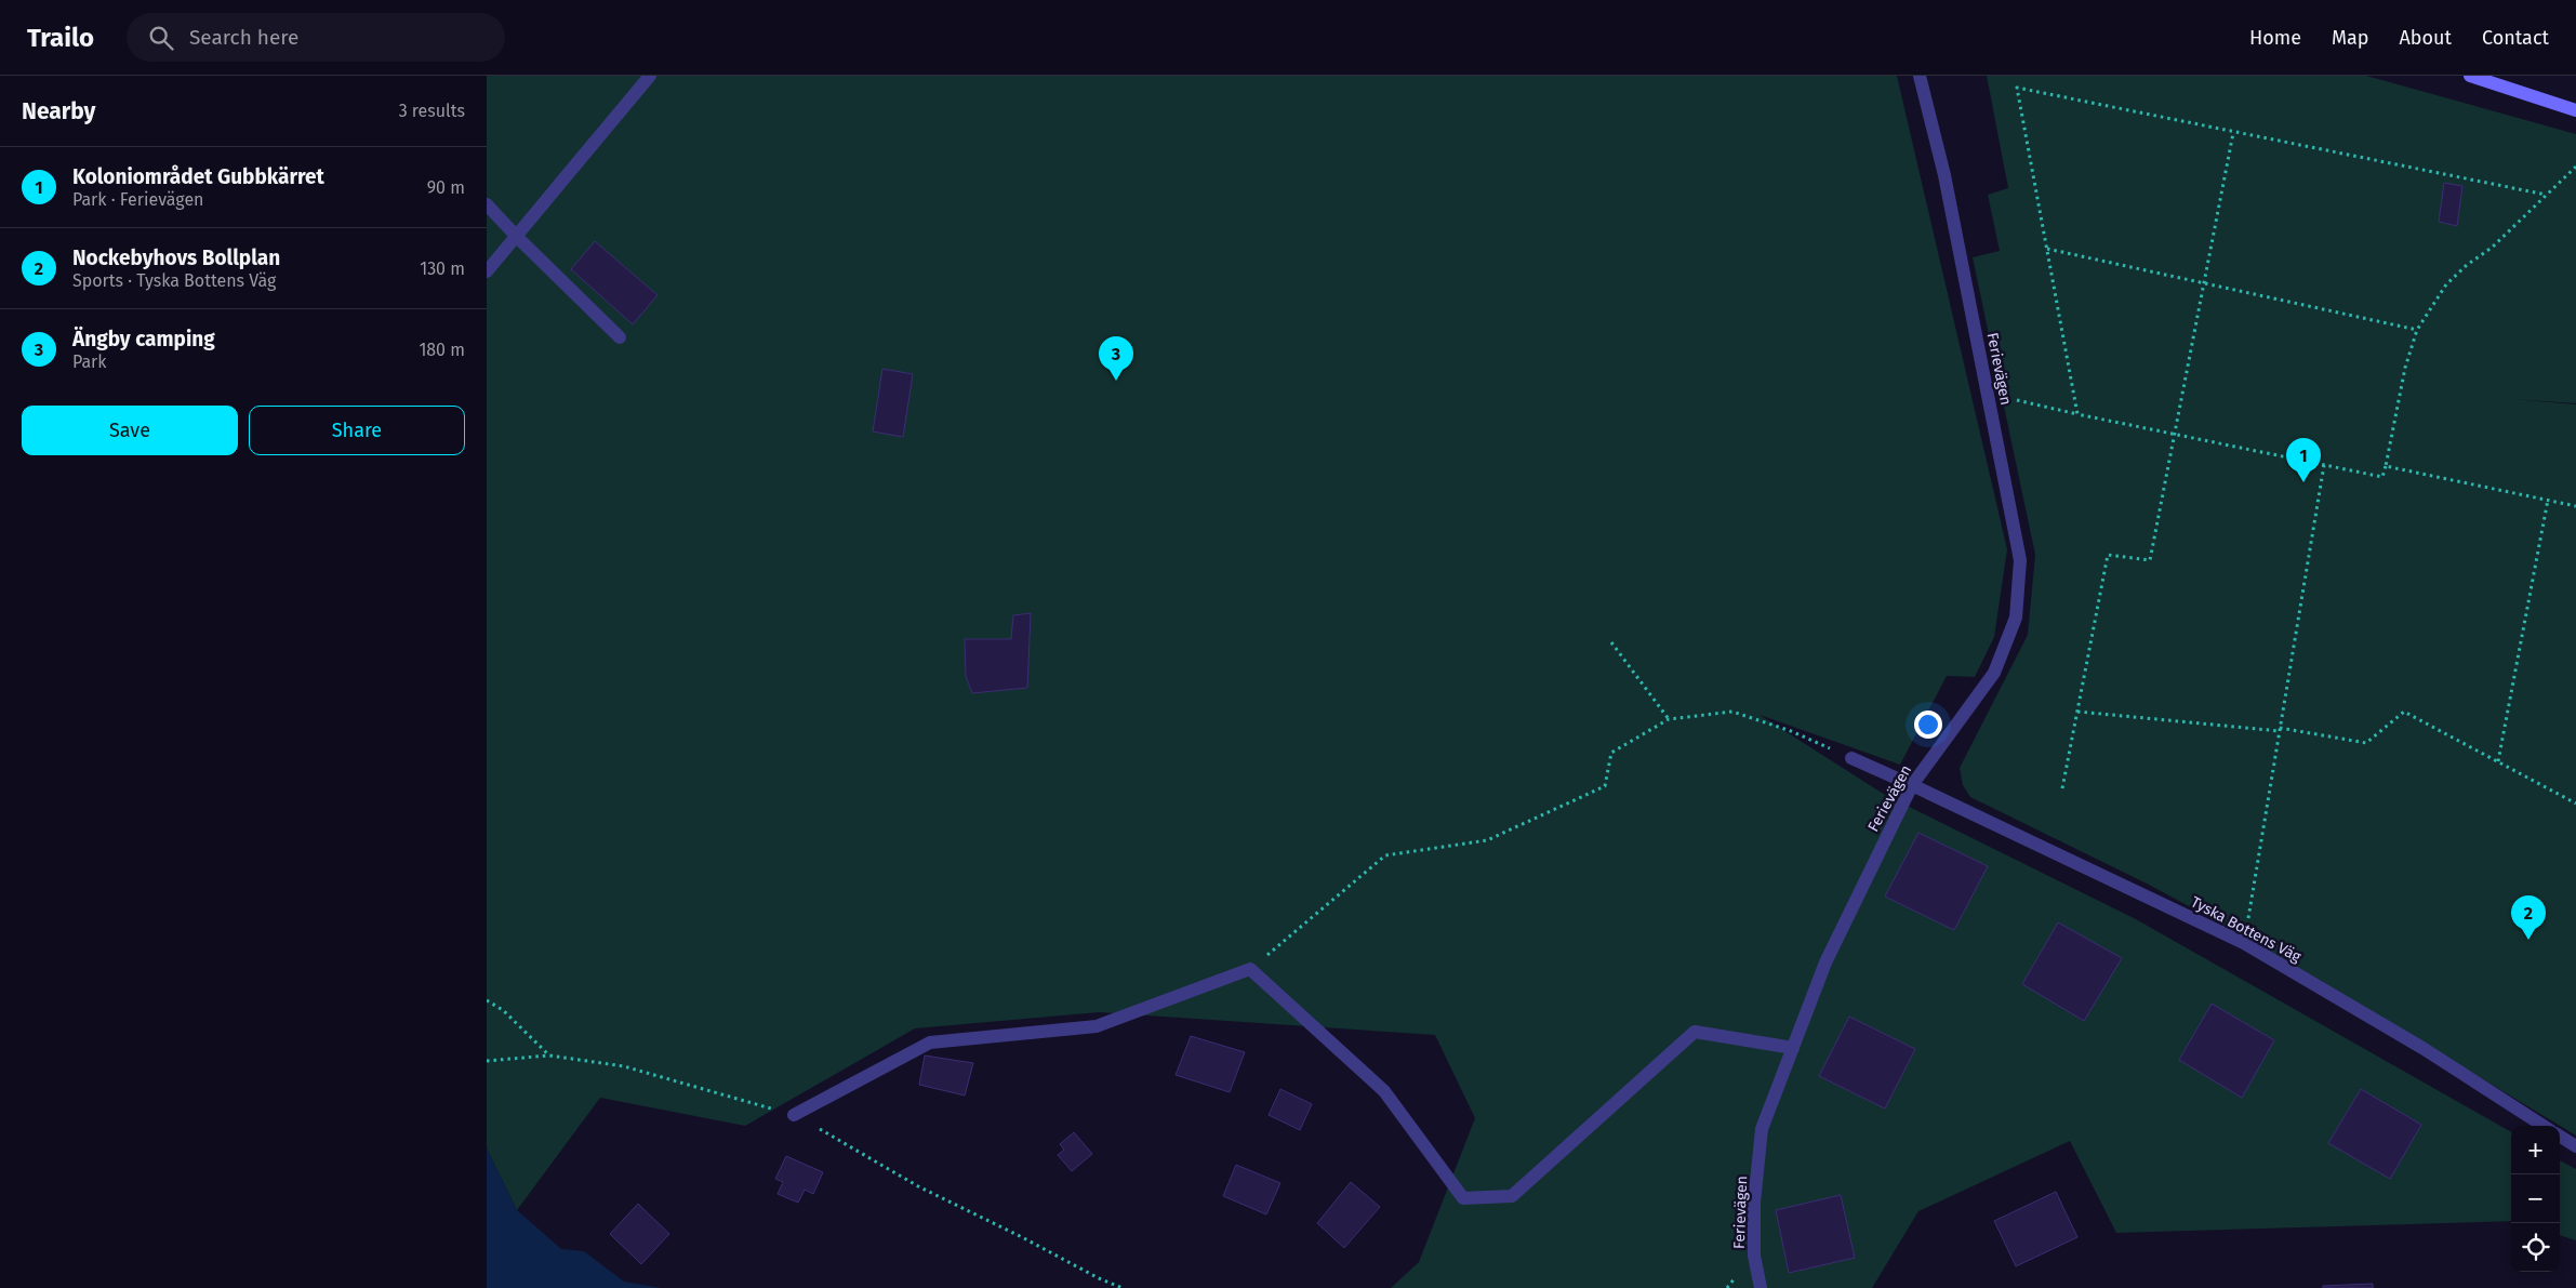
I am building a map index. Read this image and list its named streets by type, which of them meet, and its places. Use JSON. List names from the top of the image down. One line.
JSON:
{"streets":{"street":["Ferievägen","Tyska Bottens Väg"]},"crossings":[["Ferievägen","Tyska Bottens Väg"]],"page":{"header":"Trailo","search":"Search here","nav":["Home","Map","About","Contact"],"heading":["Nearby","3 results"],"list":[{"mark":"1","name":"Koloniområdet Gubbkärret","note":"Park · Ferievägen","value":"90 m"},{"mark":"2","name":"Nockebyhovs Bollplan","note":"Sports · Tyska Bottens Väg","value":"130 m"},{"mark":"3","name":"Ängby camping","note":"Park","value":"180 m"}],"pins":["3","1","2"],"buttons":["Save","Share"],"map_buttons":["+","−"]}}
